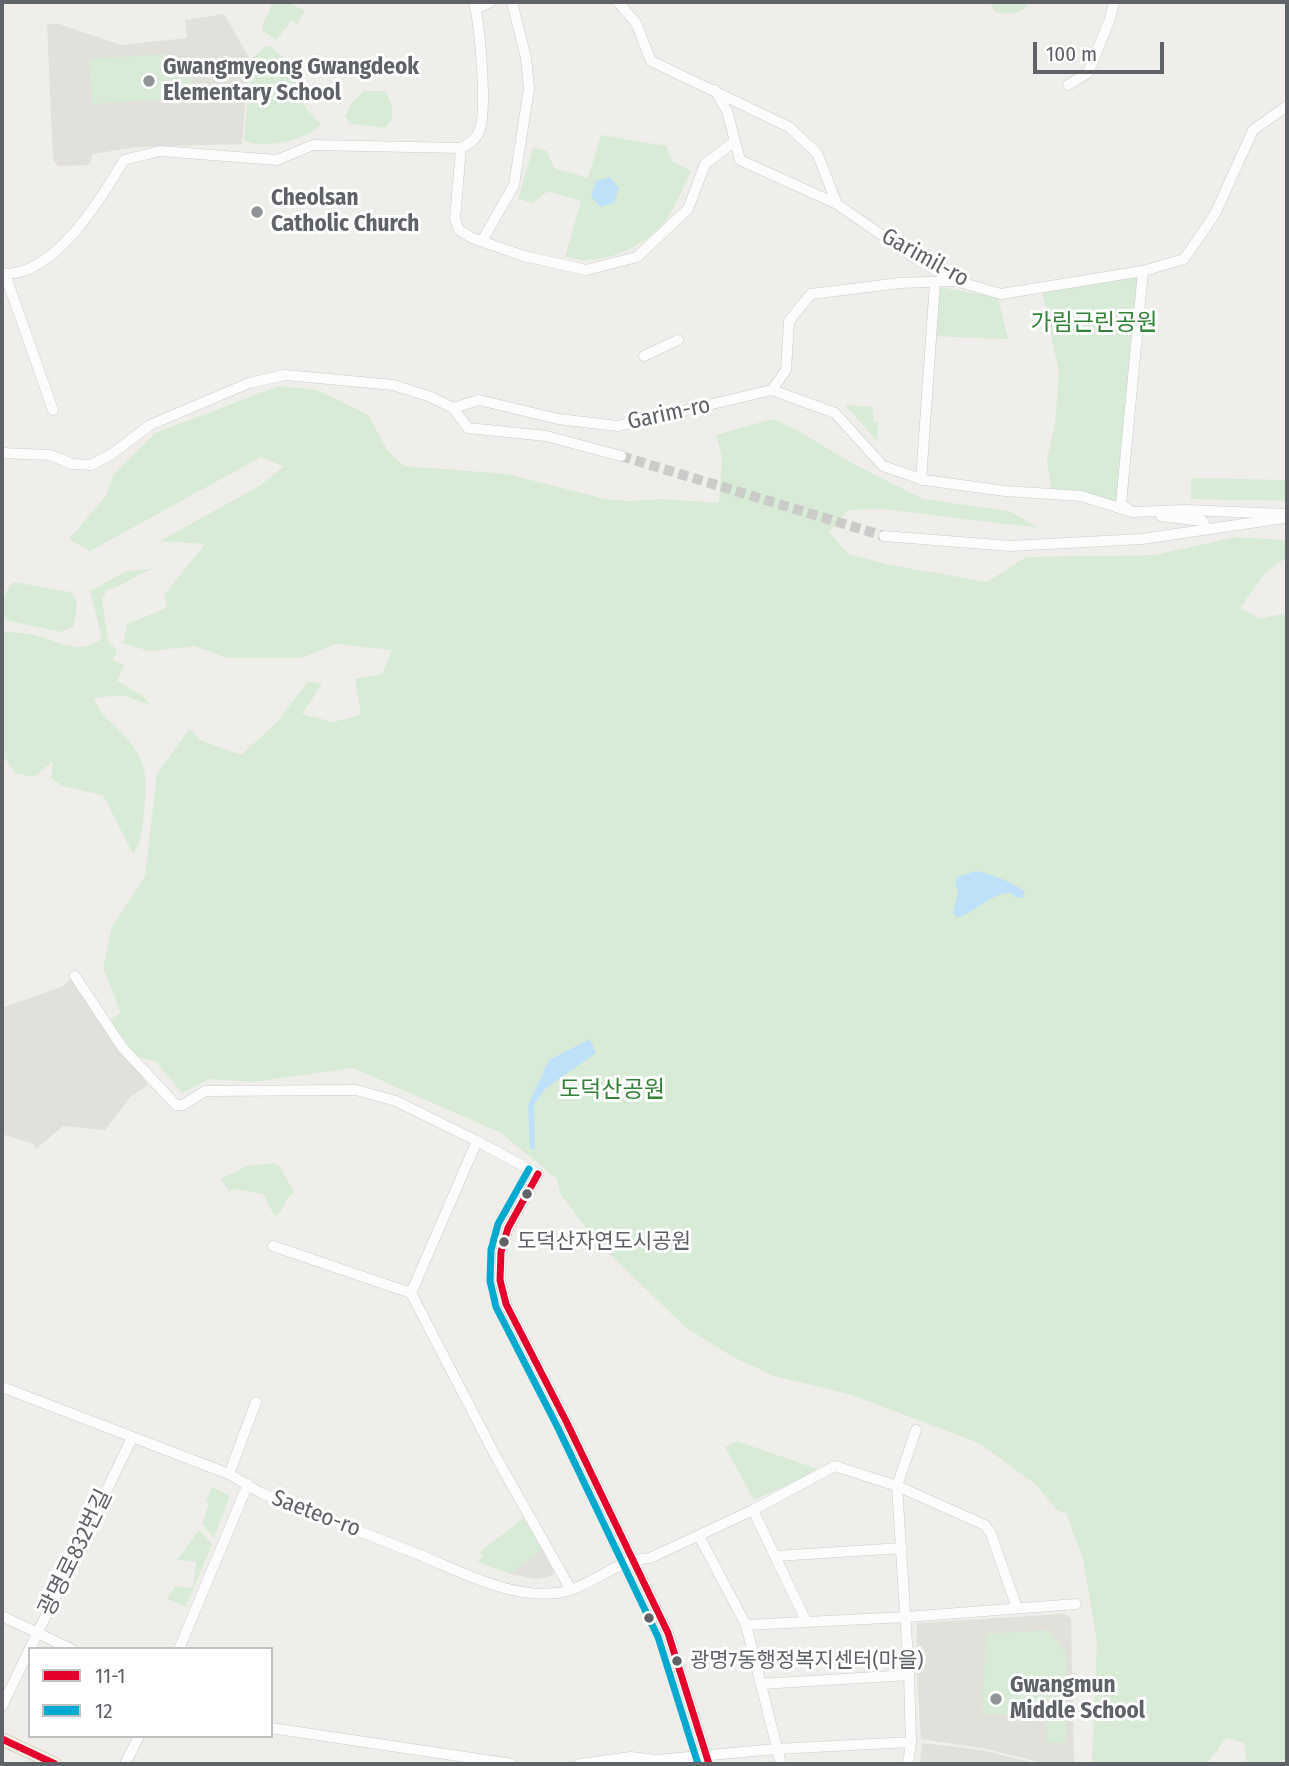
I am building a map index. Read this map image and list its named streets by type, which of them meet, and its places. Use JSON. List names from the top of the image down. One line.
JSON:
{"streets":{"street":["Garimil-ro","Garim-ro","Saeteo-ro","광명로832번길"]},"crossings":[["Saeteo-ro","광명로832번길"]],"parks":["가림근린공원","도덕산공원"],"places":["Gwangmyeong Gwangdeok Elementary School","Cheolsan Catholic Church","도덕산자연도시공원","광명7동행정복지센터(마을)","Gwangmun Middle School"],"lines":["transit line 12","transit line 11-1"],"legend":["11-1","12"],"scale_bar":"100 m"}
